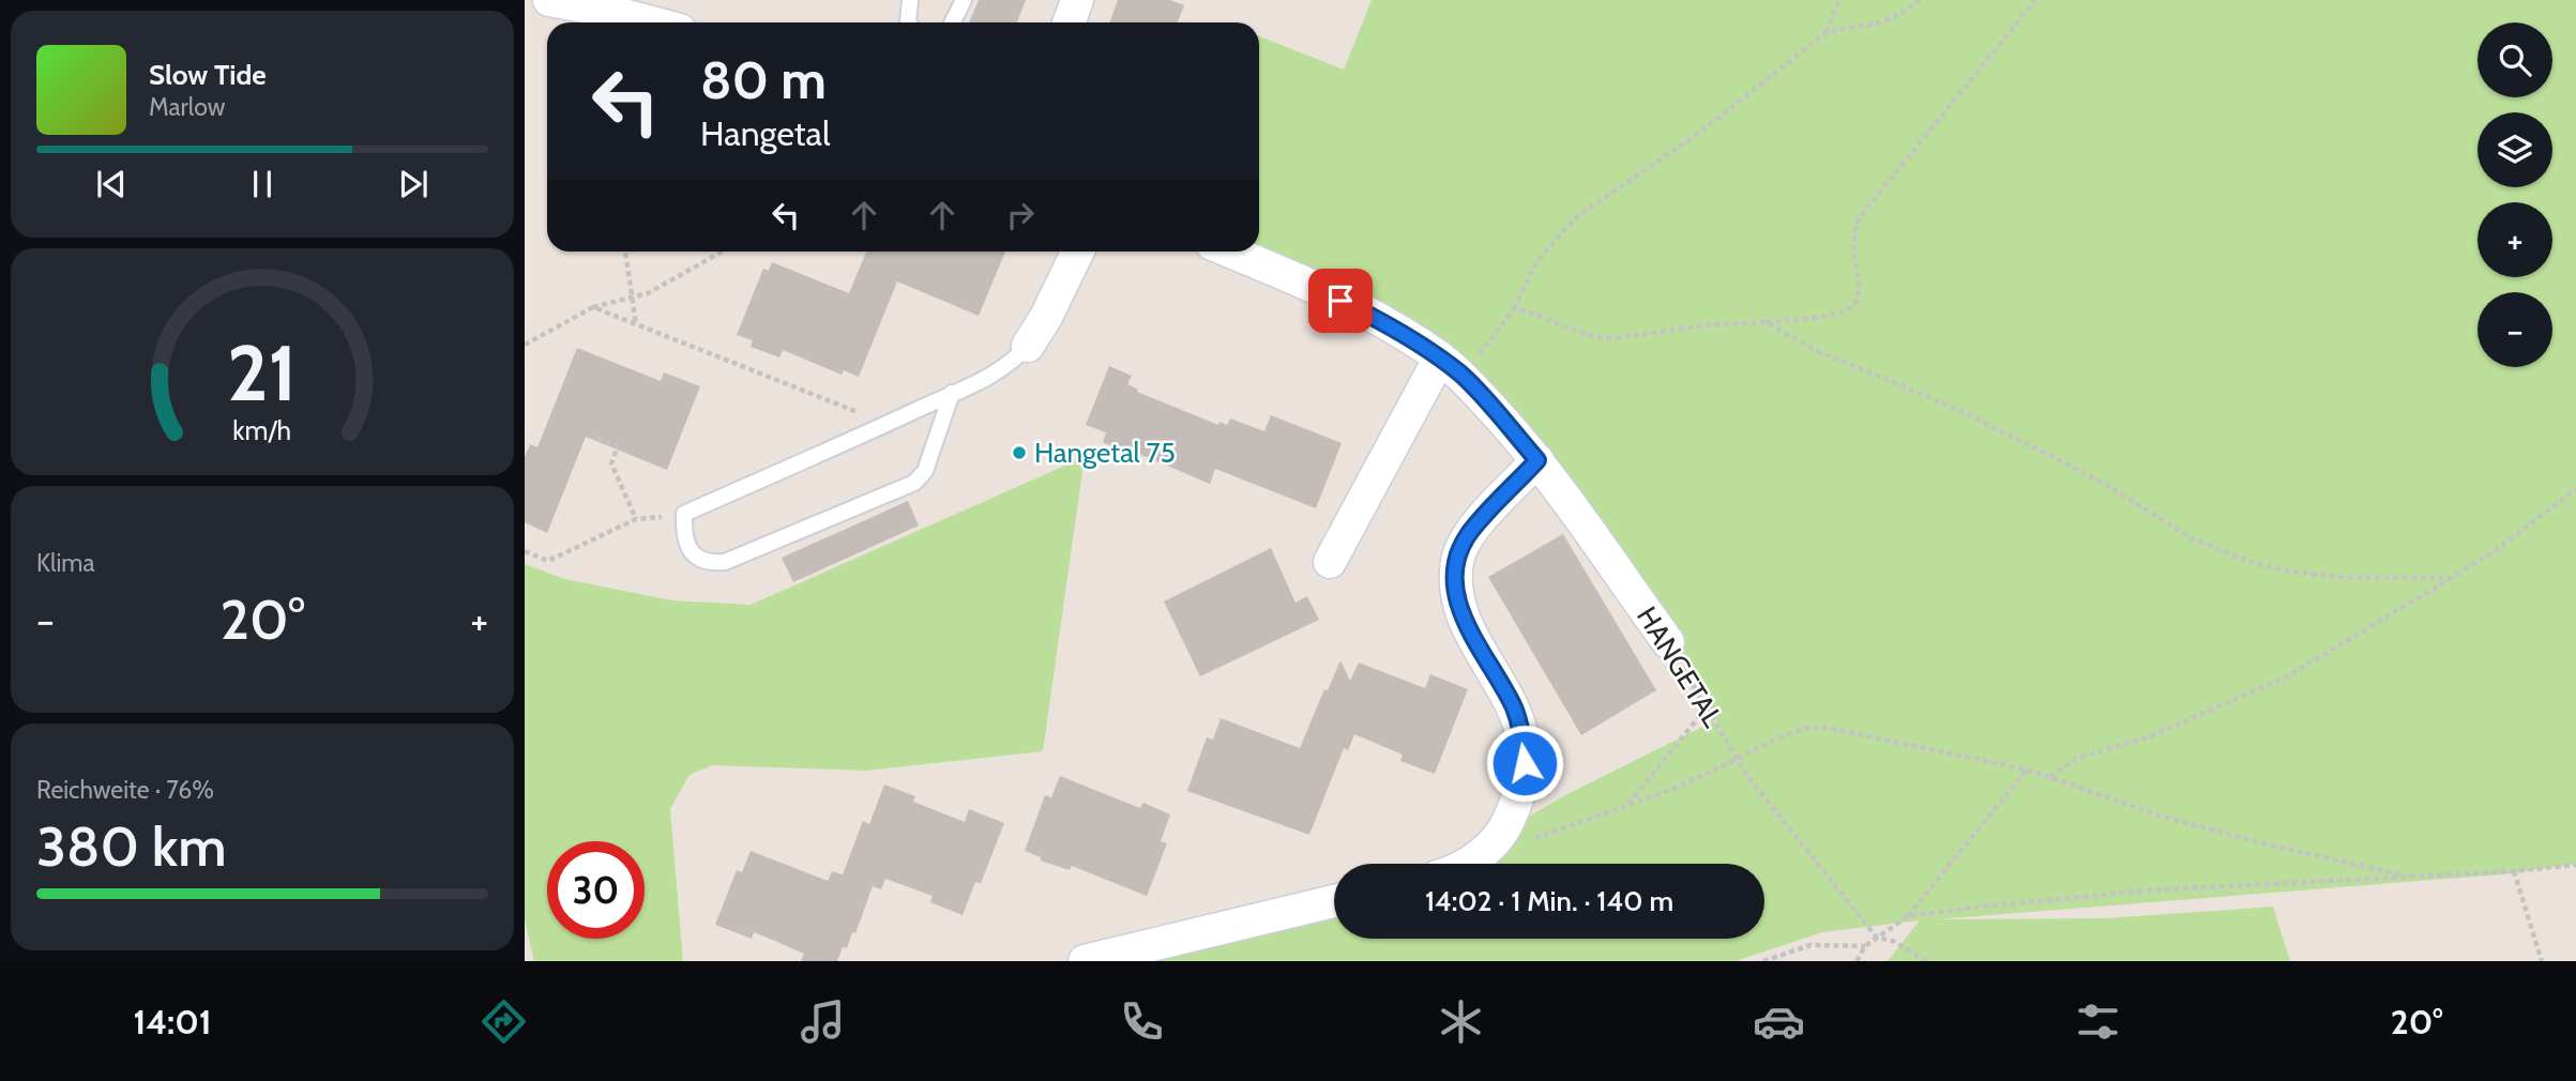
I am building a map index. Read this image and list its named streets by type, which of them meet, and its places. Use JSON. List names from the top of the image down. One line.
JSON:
{"streets":{"street":["HANGETAL"]},"places":["Hangetal 75"],"page":{"map_buttons":["+","−"],"turn":["80 m","Hangetal"],"song":["Slow Tide","Marlow"],"tile":["Klima",["Reichweite · 76%","380 km"]],"heat":["−","20°","+"],"limit":"30","trip":"14:02 · 1 Min. · 140 m","tabs":["14:01","20°"],"gauge":["21","km/h"]}}
